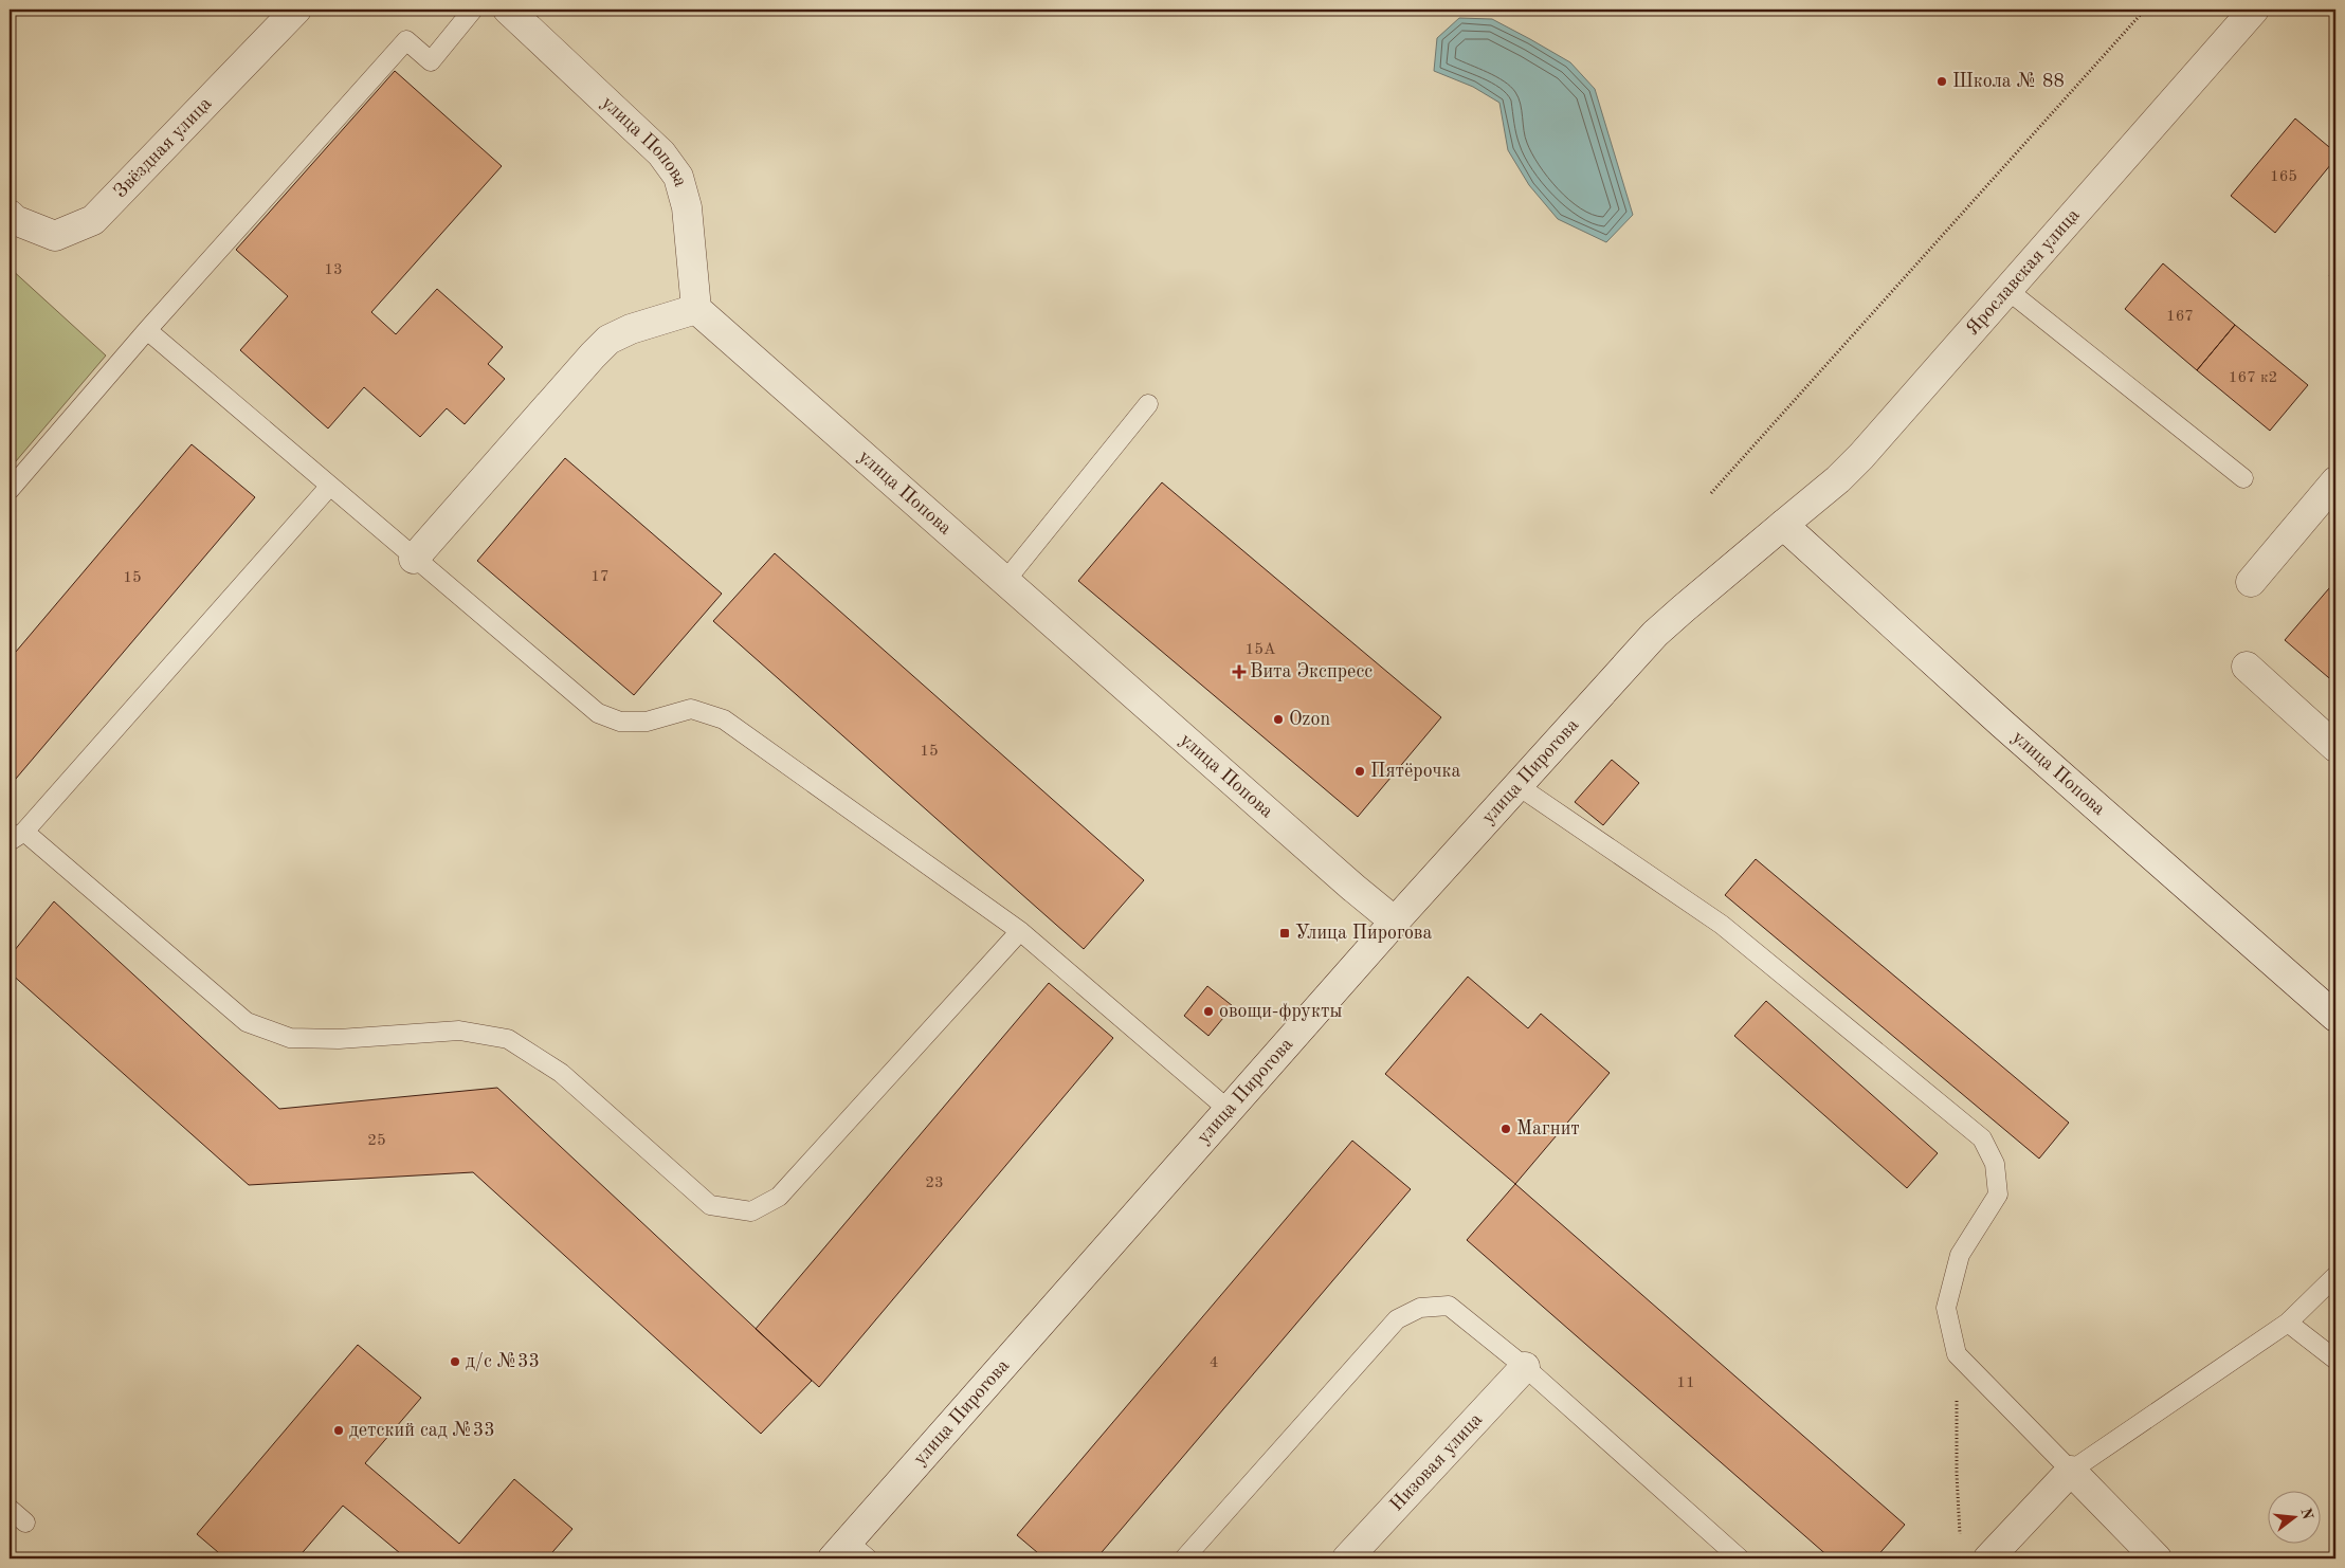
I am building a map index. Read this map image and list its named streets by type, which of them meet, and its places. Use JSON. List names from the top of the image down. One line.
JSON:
{"streets":{"street":["улица Попова","Звёздная улица","Ярославская улица","улица Пирогова","Низовая улица"]},"crossings":[["улица Попова","Ярославская улица"],["улица Попова","улица Пирогова"],["Ярославская улица","улица Пирогова"]],"places":{"other":["Школа № 88","Ozon","Пятёрочка","овощи-фрукты","Магнит","д/с №33","детский сад №33"],"health":["Вита Экспресс"],"transit":["Улица Пирогова"]},"house_numbers":["165","13","167","167 к2","17","15","15А","15","25","23","4","11"],"north":"right"}
